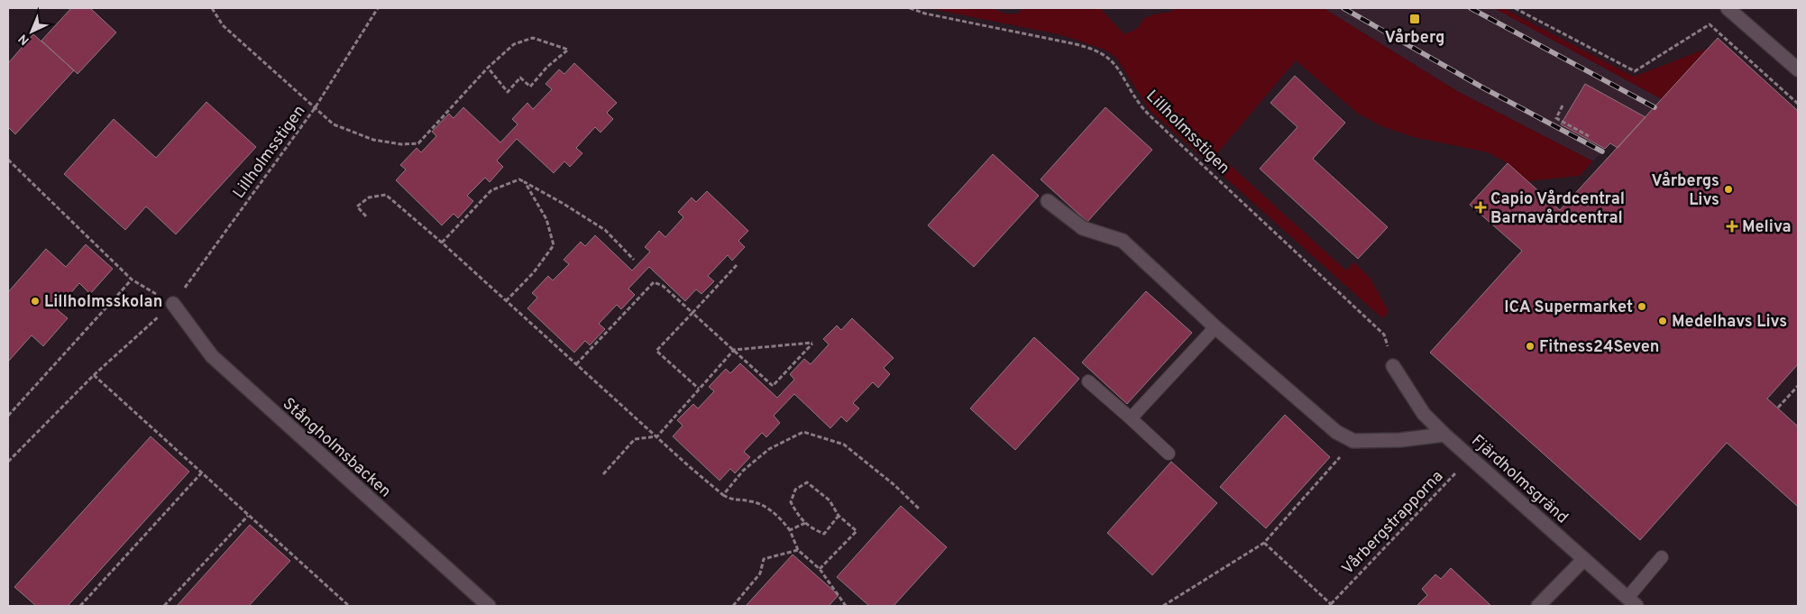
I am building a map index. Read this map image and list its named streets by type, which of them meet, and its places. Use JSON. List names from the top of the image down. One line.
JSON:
{"streets":{"street":["Stångholmsbacken","Fjärdholmsgränd"],"path":["Lillholmsstigen","Vårbergstrapporna"]},"crossings":[["Lillholmsstigen","Stångholmsbacken"],["Lillholmsstigen","Fjärdholmsgränd"],["Fjärdholmsgränd","Vårbergstrapporna"]],"places":{"transit":["Vårberg"],"other":["Vårbergs Livs","Lillholmsskolan","ICA Supermarket","Medelhavs Livs","Fitness24Seven"],"health":["Capio Vårdcentral Barnavårdcentral","Meliva"]},"north":"bottom left"}
